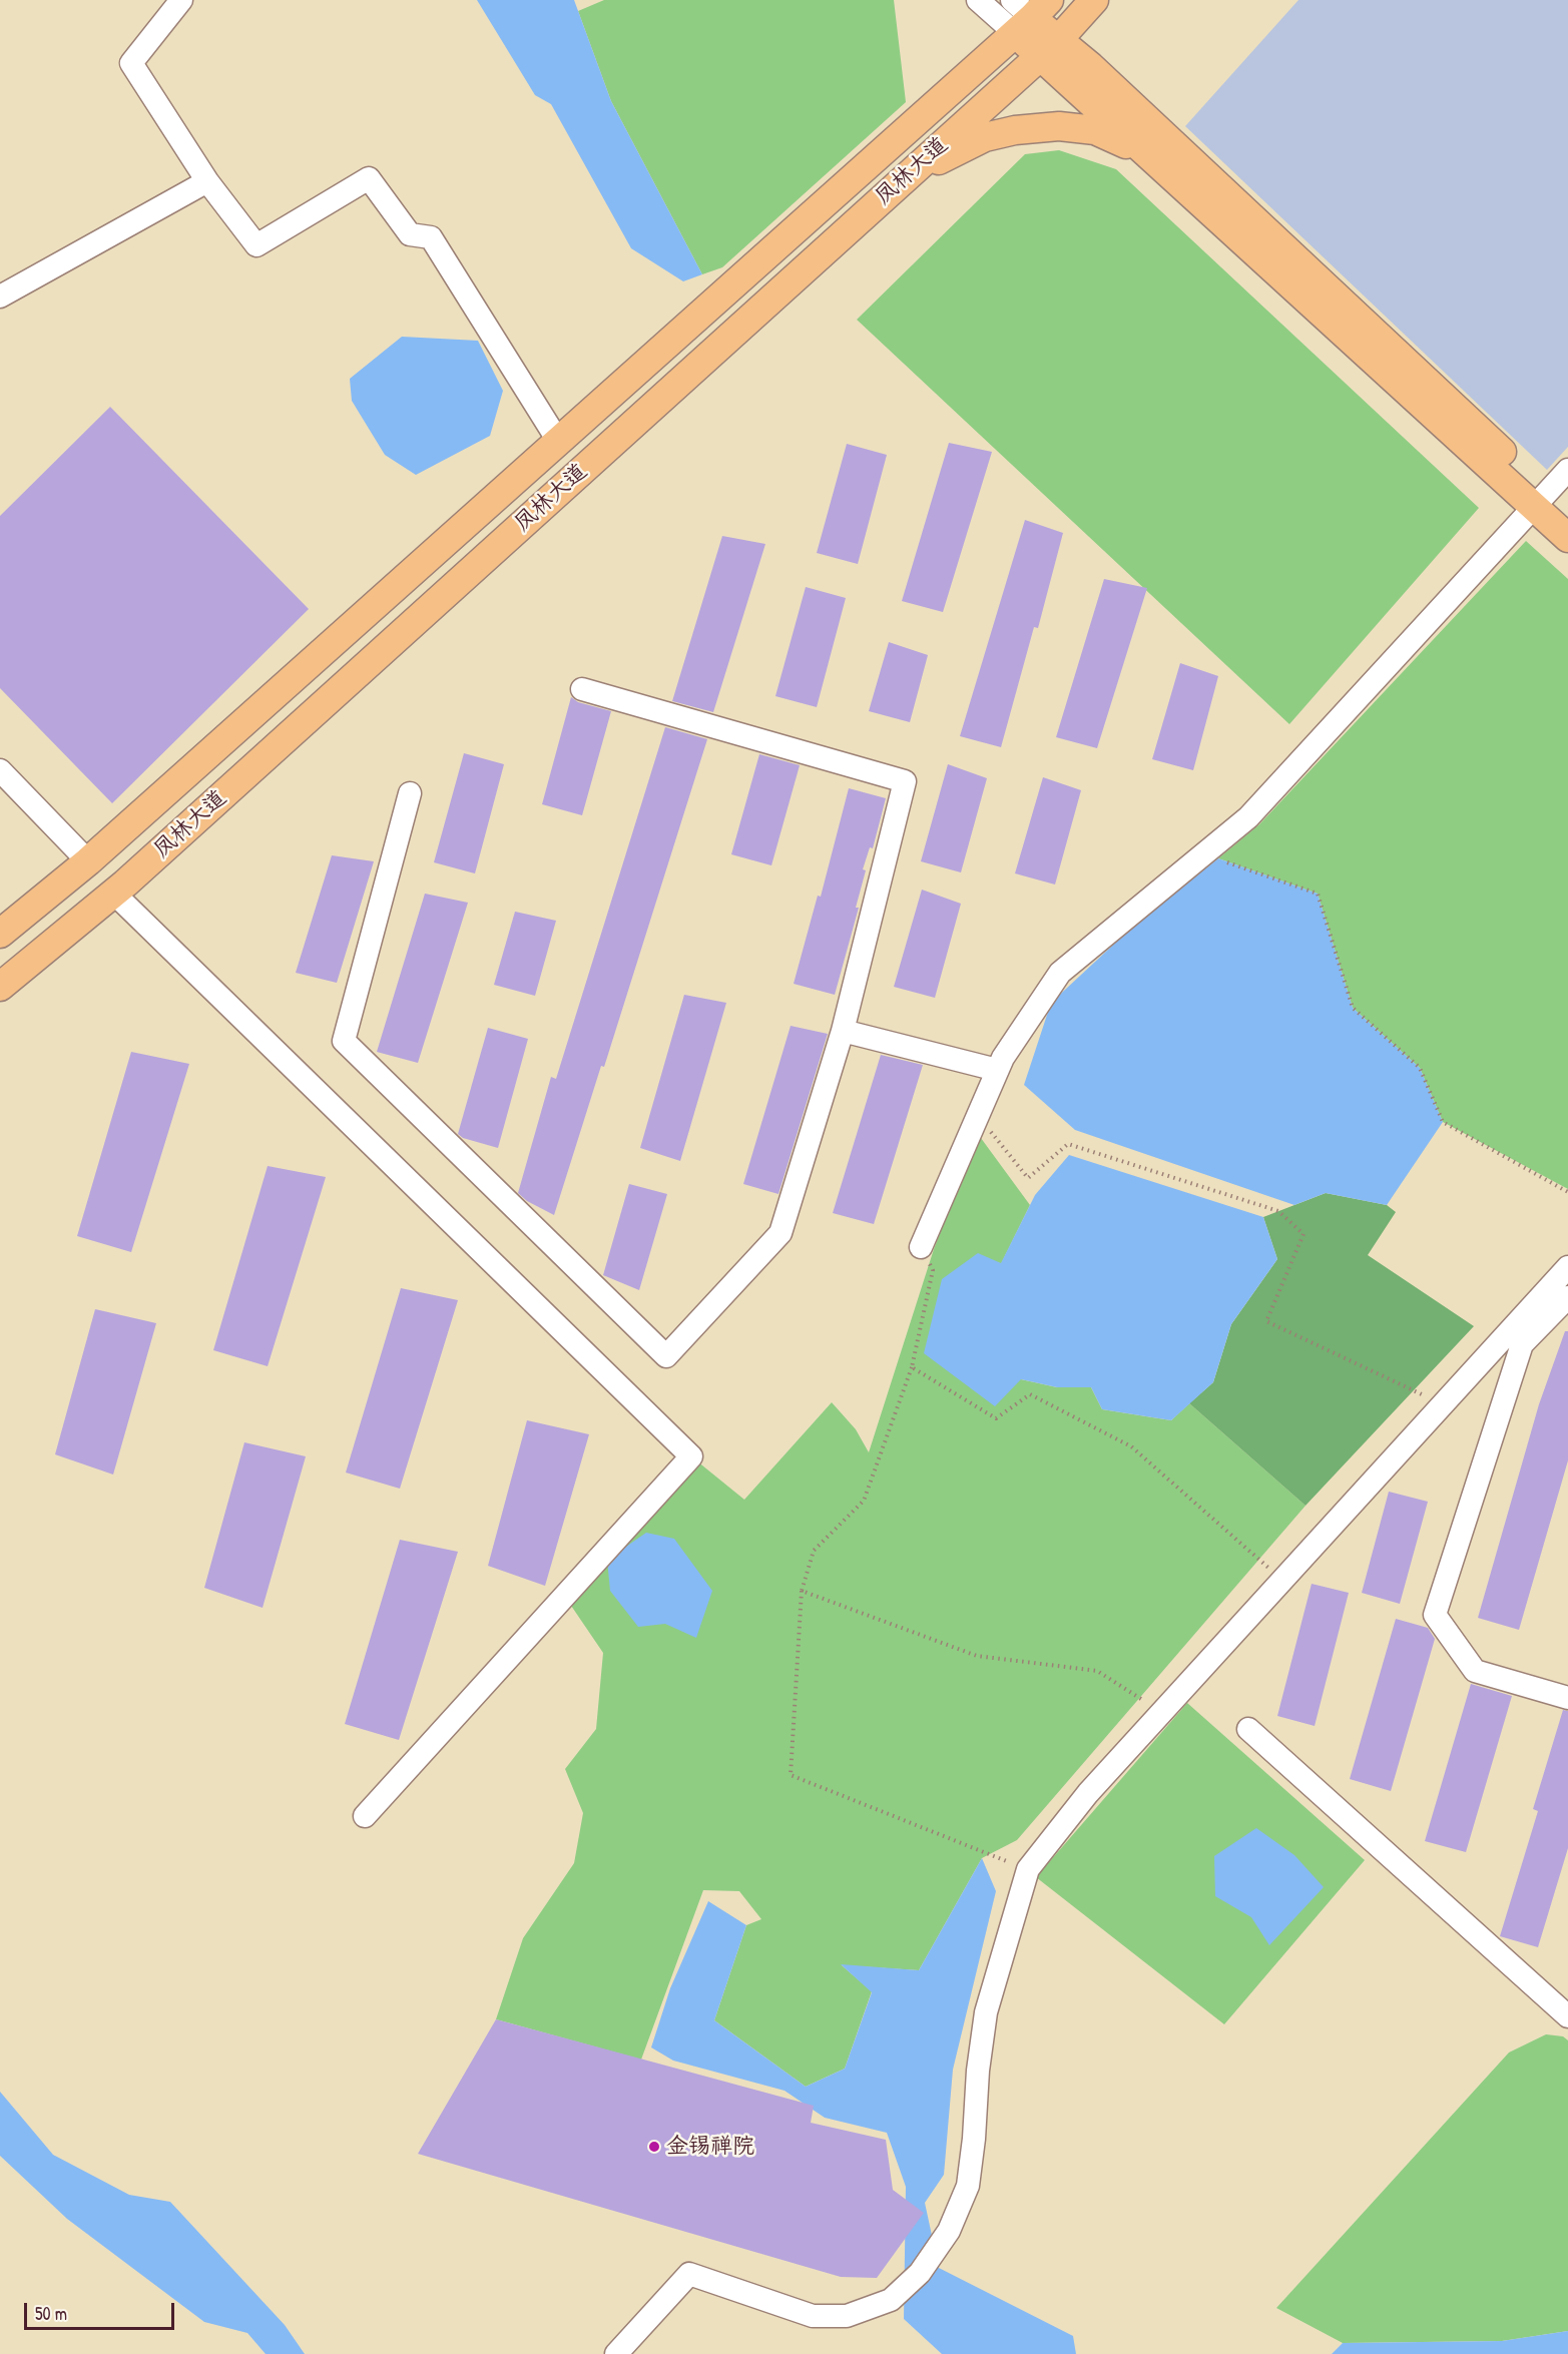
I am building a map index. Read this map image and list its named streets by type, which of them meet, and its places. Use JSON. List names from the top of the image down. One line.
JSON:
{"streets":{"main road":["凤林大道"]},"places":["金锡禅院"],"scale_bar":"50 m"}
